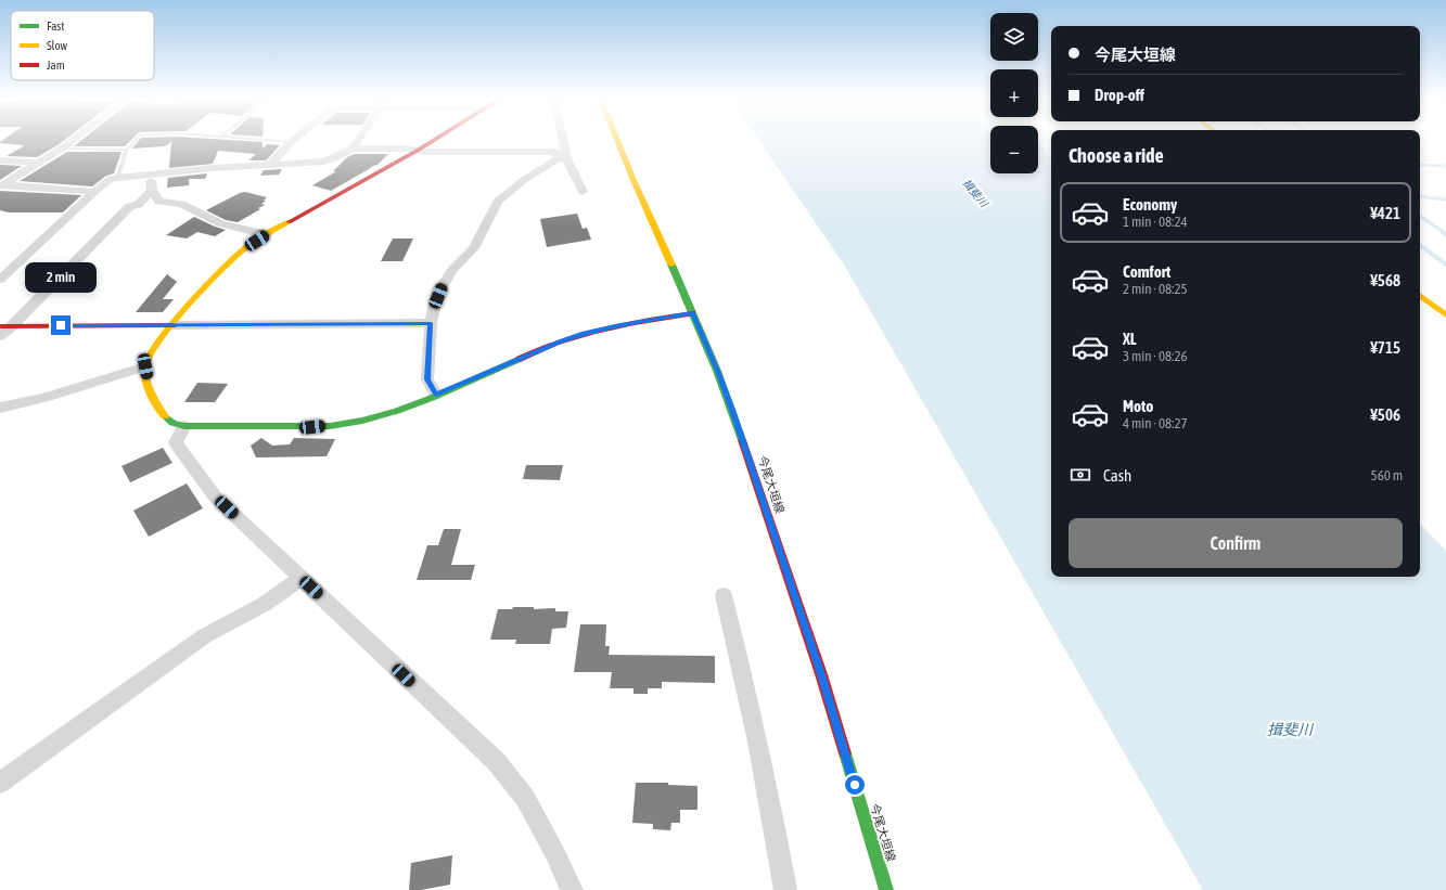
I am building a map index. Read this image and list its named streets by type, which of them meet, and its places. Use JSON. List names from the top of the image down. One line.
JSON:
{"streets":{"street":["今尾大垣線"]},"water":["揖斐川"],"legend":["Fast","Slow","Jam"],"page":{"map_buttons":["+","−"],"banner":["今尾大垣線","Drop-off"],"heading":"Choose a ride","list":[{"name":"Economy","note":"1 min · 08:24","value":"¥421"},{"name":"Comfort","note":"2 min · 08:25","value":"¥568"},{"name":"XL","note":"3 min · 08:26","value":"¥715"},{"name":"Moto","note":"4 min · 08:27","value":"¥506"}],"bubble":"2 min","pay":["Cash","560 m"],"buttons":"Confirm"}}
